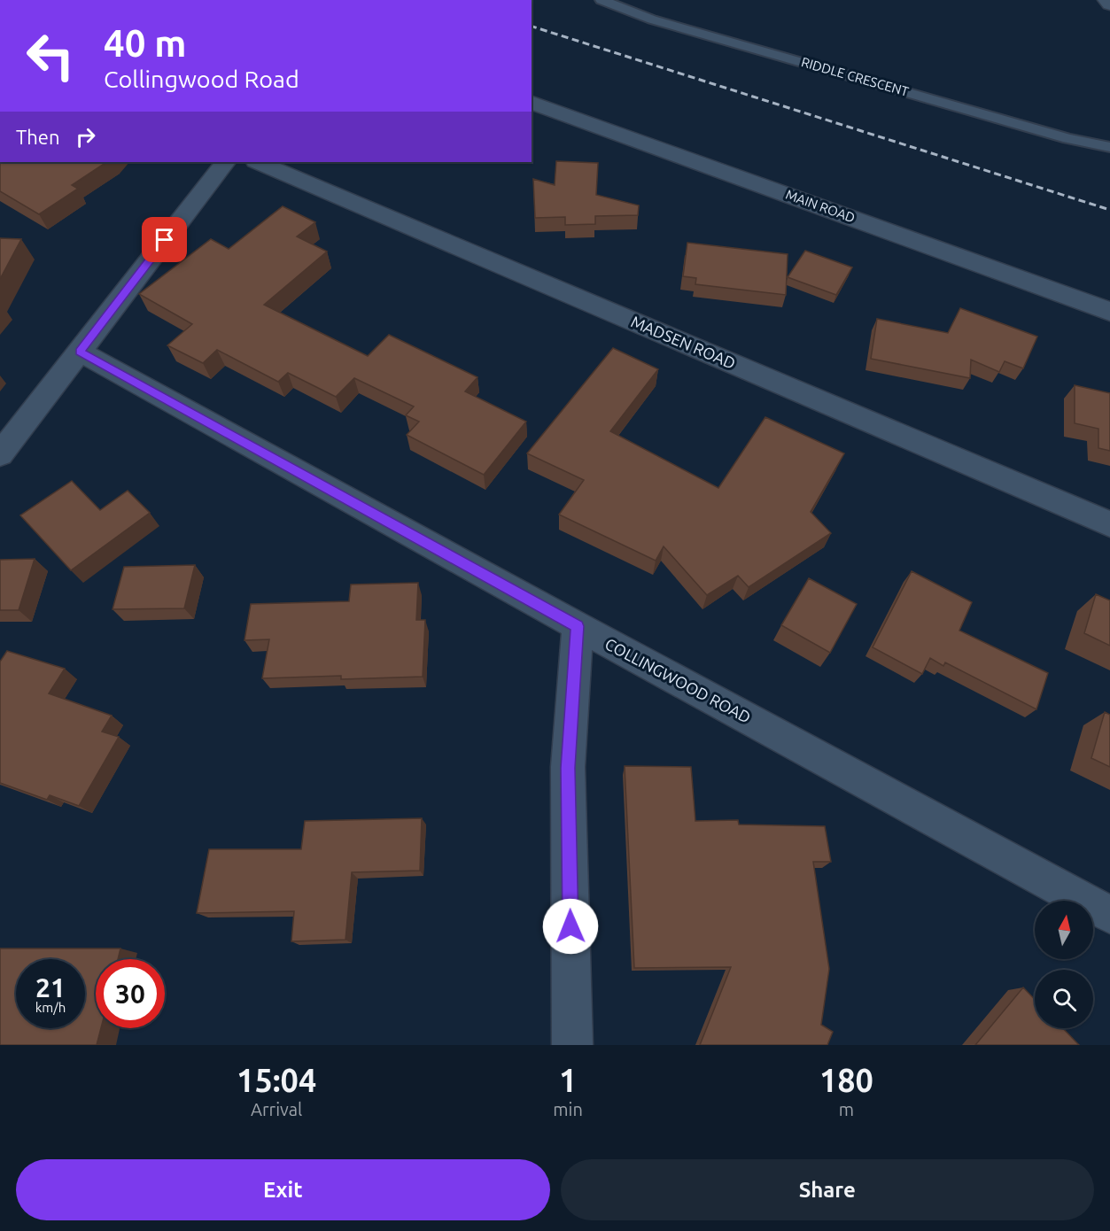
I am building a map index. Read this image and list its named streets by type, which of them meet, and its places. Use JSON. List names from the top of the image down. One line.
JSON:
{"streets":{"street":["MAIN ROAD","MADSEN ROAD","COLLINGWOOD ROAD"],"lane":["RIDDLE CRESCENT"]},"north":"top","page":{"turn":["40 m","Collingwood Road"],"then":"Then","speed":"21 km/h","limit":"30","eta":["15:04","Arrival","1","min","180","m"],"buttons":["Exit","Share"]}}
